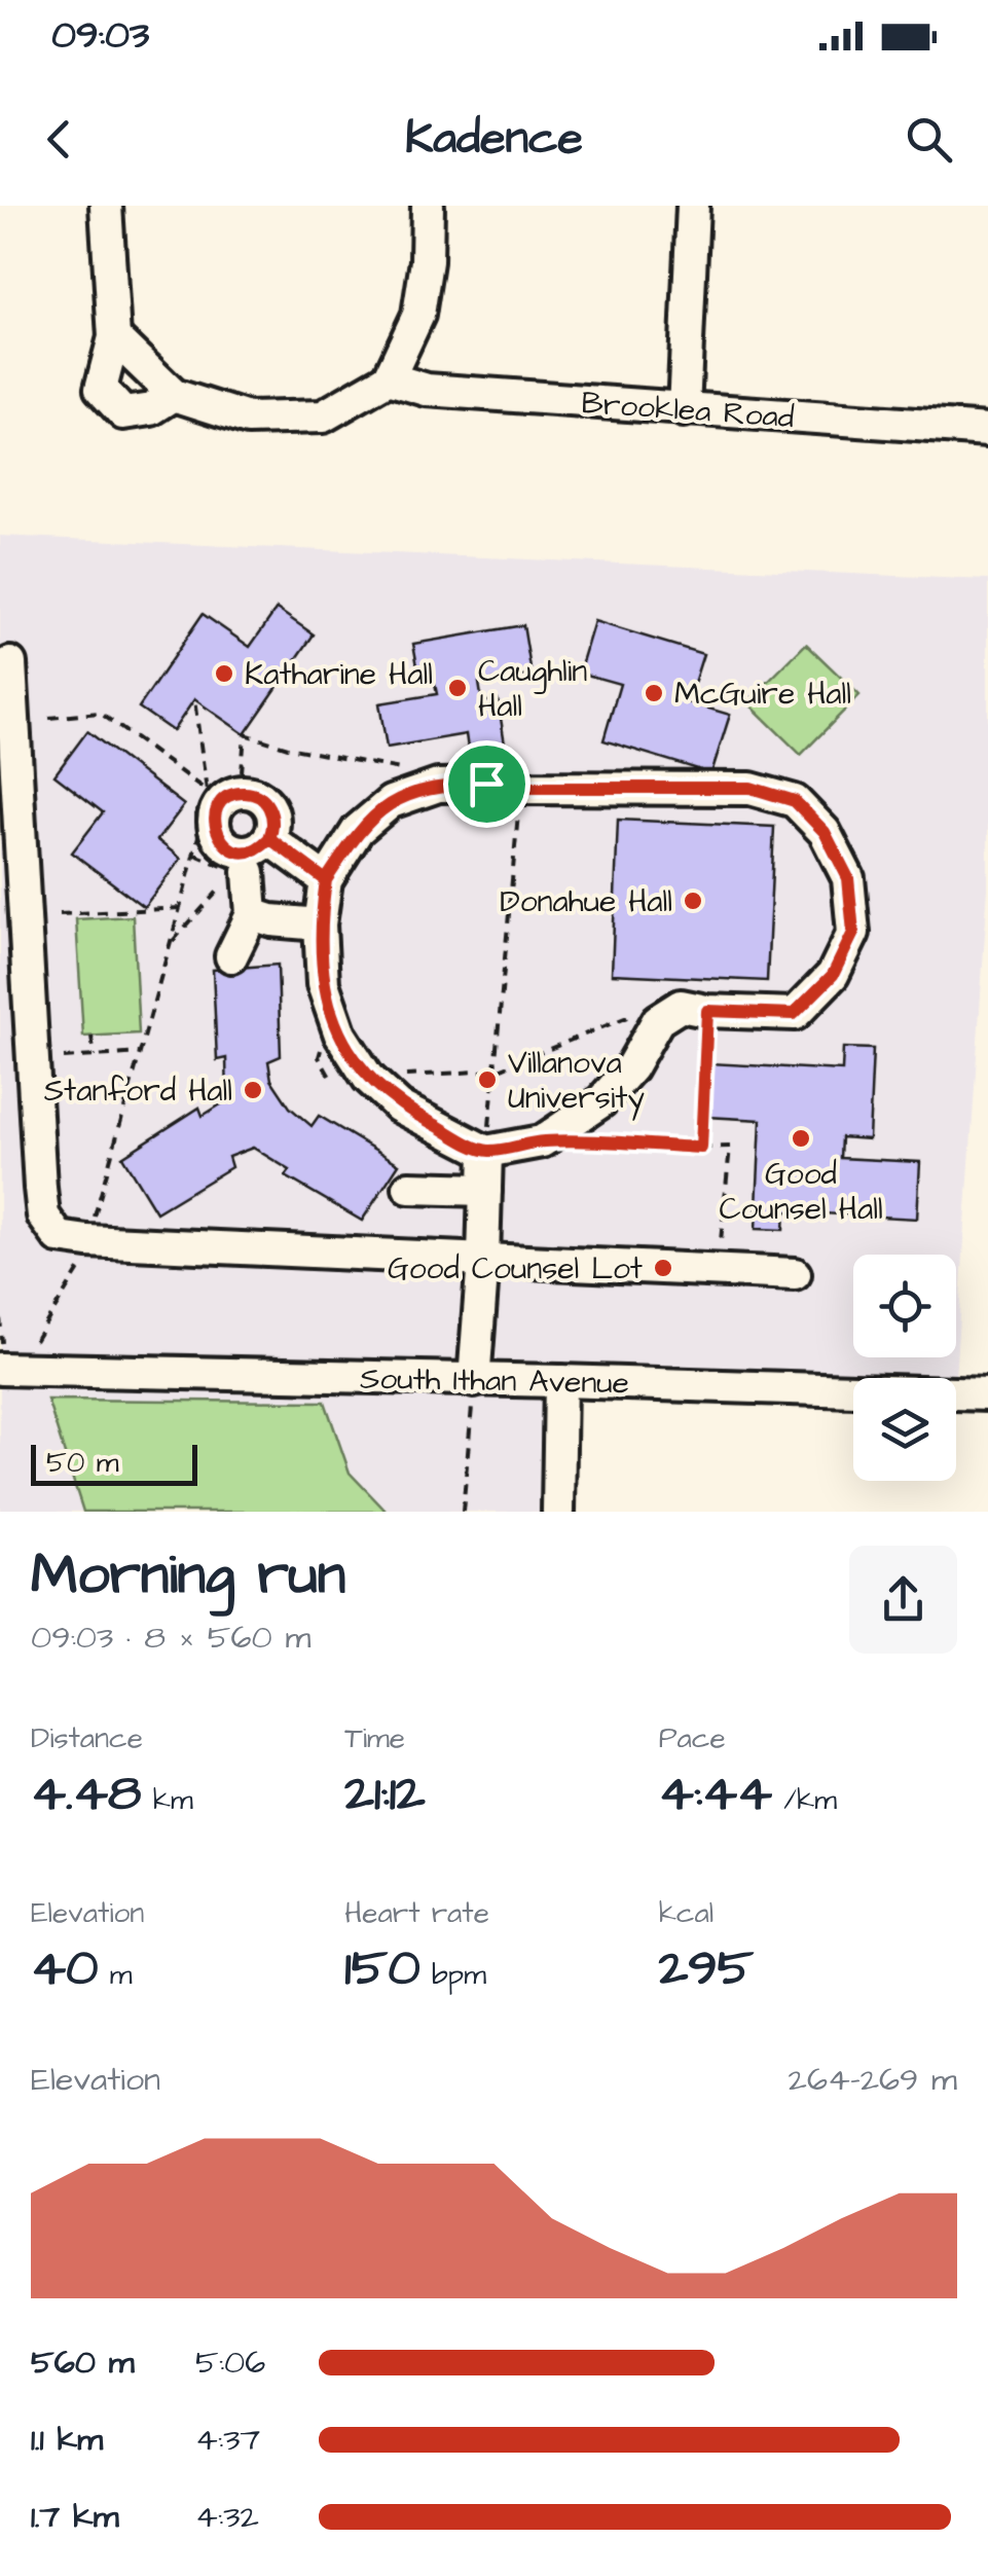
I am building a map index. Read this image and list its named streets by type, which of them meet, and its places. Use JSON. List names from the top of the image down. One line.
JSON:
{"streets":{"street":["Brooklea Road","South Ithan Avenue"]},"places":["Katharine Hall","Caughlin Hall","McGuire Hall","Donahue Hall","Villanova University","Stanford Hall","Good Counsel Hall","Good Counsel Lot"],"scale_bar":"50 m","page":{"status":"09:03","header":"Kadence","scale":"50 m","heading":["Morning run","09:03 · 8 × 560 m"],"stats":[["Distance","4.48 km"],["Time","21:12"],["Pace","4:44 /km"],["Elevation","40 m"],["Heart rate","150 bpm"],["kcal","295"]],"chart":["Elevation","264–269 m"],"list":[{"name":"560 m","note":"5:06"},{"name":"1.1 km","note":"4:37"},{"name":"1.7 km","note":"4:32"}]}}
